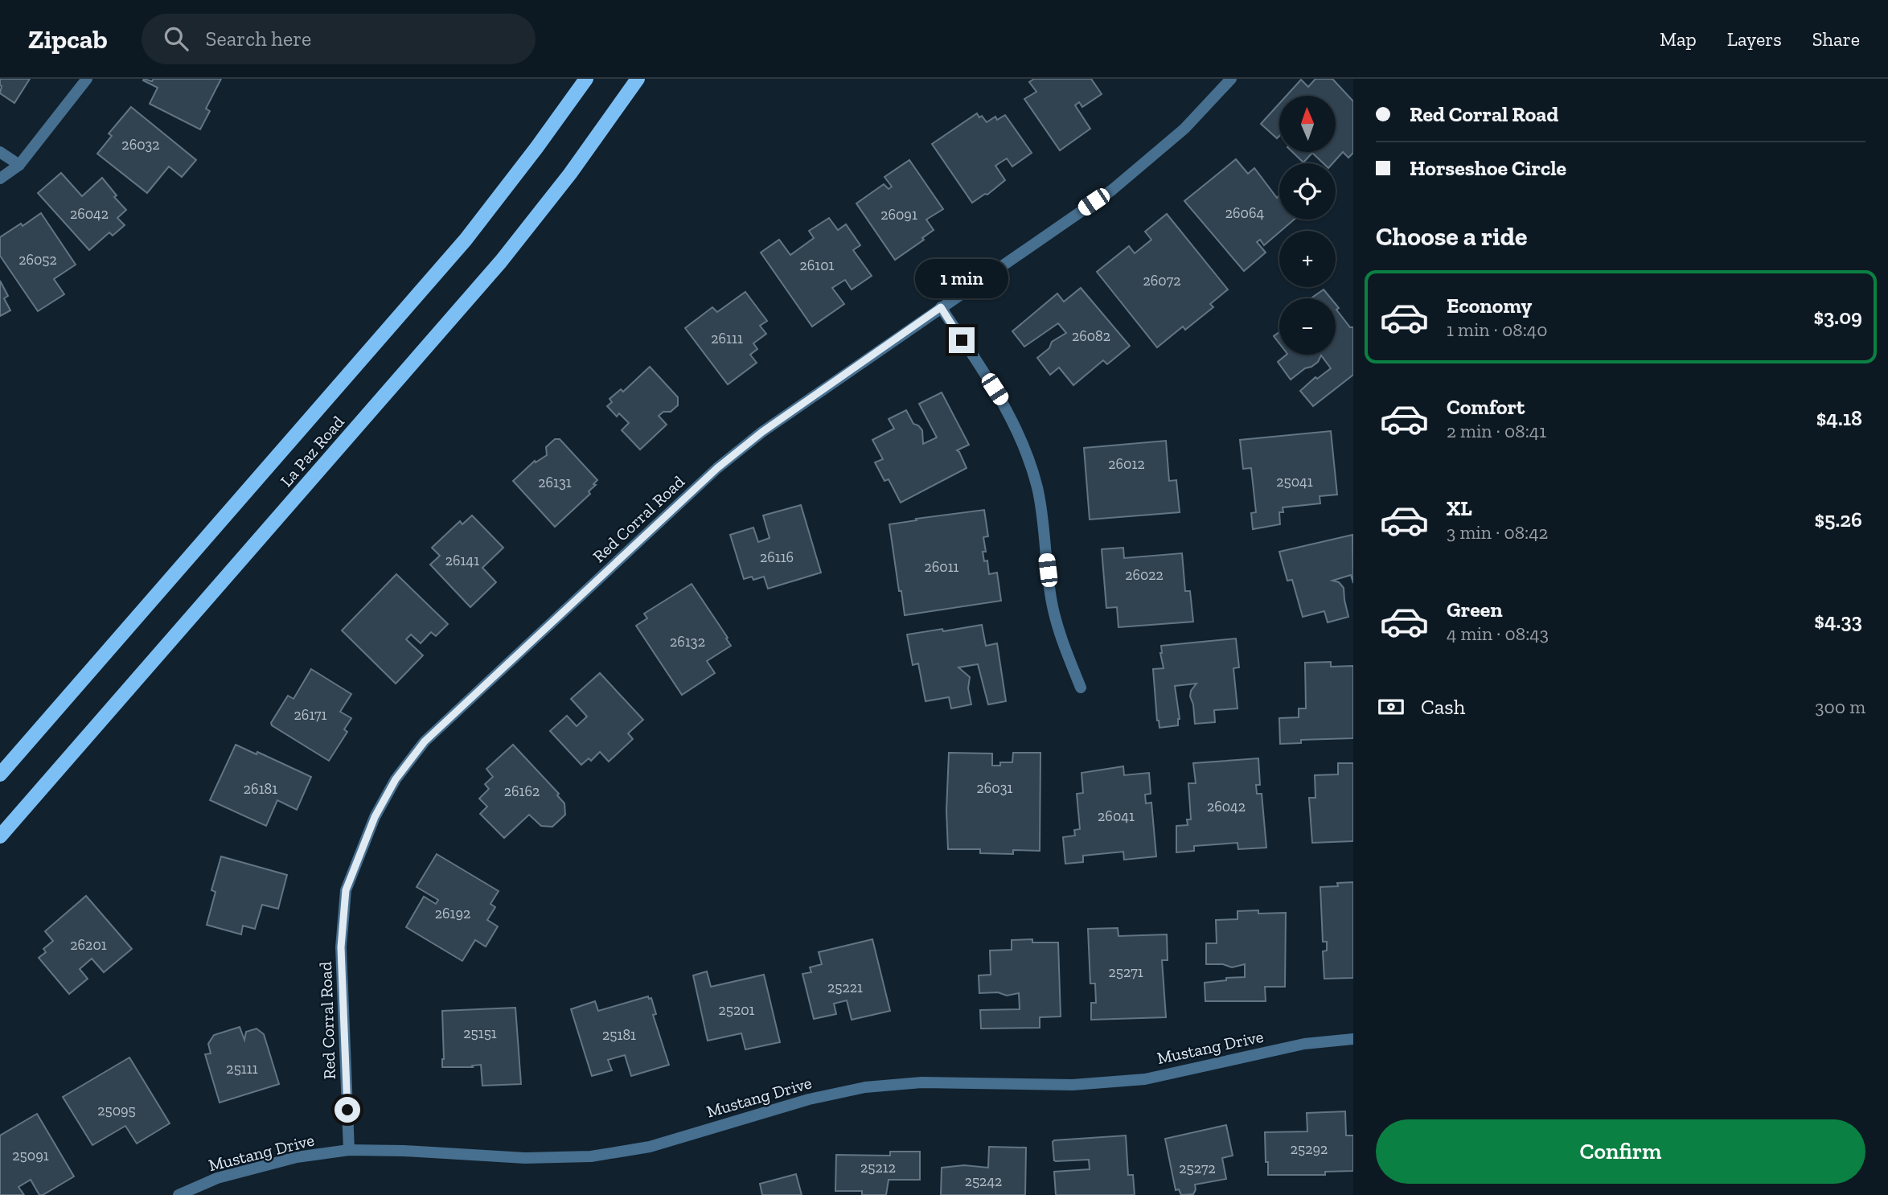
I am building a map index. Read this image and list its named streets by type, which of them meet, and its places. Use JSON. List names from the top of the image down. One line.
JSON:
{"streets":{"main road":["La Paz Road"],"street":["Red Corral Road","Mustang Drive"]},"crossings":[["Red Corral Road","Mustang Drive"]],"house_numbers":["26032","26064","26042","26091","26052","26101","26072","26082","26111","26012","25041","26131","26116","26141","26011","26022","26132","26171","26031","26181","26162","26042","26041","26192","26201","25271","25221","25201","25151","25181","25111","25095","25292","25091","25212","25272","25242"],"north":"top","page":{"header":"Zipcab","search":"Search here","nav":["Map","Layers","Share"],"banner":["Red Corral Road","Horseshoe Circle"],"map_buttons":["+","−"],"heading":"Choose a ride","bubble":"1 min","list":[{"name":"Economy","note":"1 min · 08:40","value":"$3.09"},{"name":"Comfort","note":"2 min · 08:41","value":"$4.18"},{"name":"XL","note":"3 min · 08:42","value":"$5.26"},{"name":"Green","note":"4 min · 08:43","value":"$4.33"}],"pay":["Cash","300 m"],"buttons":"Confirm"}}
